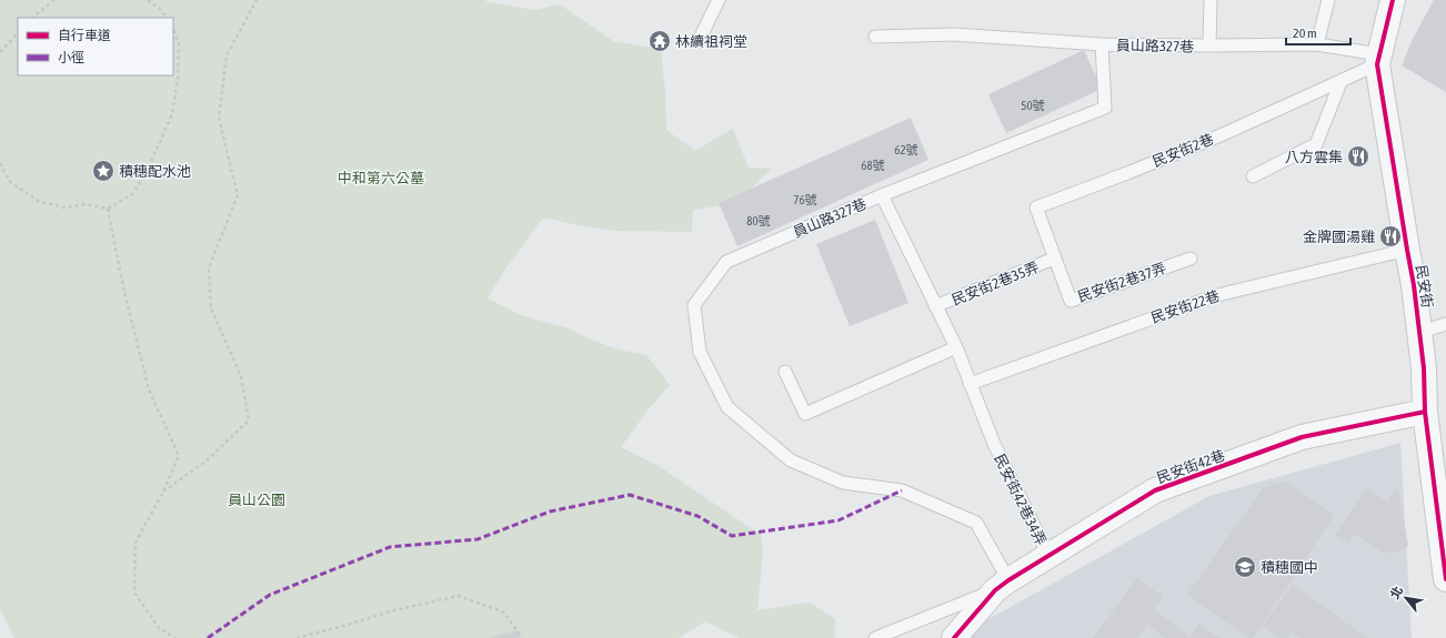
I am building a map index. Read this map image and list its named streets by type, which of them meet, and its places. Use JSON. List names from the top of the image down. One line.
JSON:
{"streets":{"street":["民安街","民安街42巷"],"lane":["員山路327巷","民安街2巷","民安街2巷37弄","民安街2巷35弄","民安街22巷","民安街42巷34弄"]},"crossings":[["員山路327巷","民安街2巷"],["員山路327巷","民安街"],["員山路327巷","民安街42巷"],["員山路327巷","民安街42巷34弄"],["民安街2巷","民安街2巷37弄"],["民安街2巷","民安街2巷35弄"],["民安街2巷","民安街"],["民安街2巷37弄","民安街2巷35弄"],["民安街2巷35弄","民安街42巷34弄"],["民安街","民安街22巷"],["民安街","民安街42巷"],["民安街22巷","民安街42巷34弄"],["民安街42巷","民安街42巷34弄"]],"parks":["中和第六公墓","員山公園"],"places":{"temple":["林續祖祠堂"],"restaurant":["八方雲集","金牌國湯雞"],"place":["積穗配水池"],"school or university":["積穗國中"]},"house_numbers":["50號","62號","68號","76號","80號"],"legend":["自行車道","小徑"],"scale_bar":"20 m","north":"top left"}
